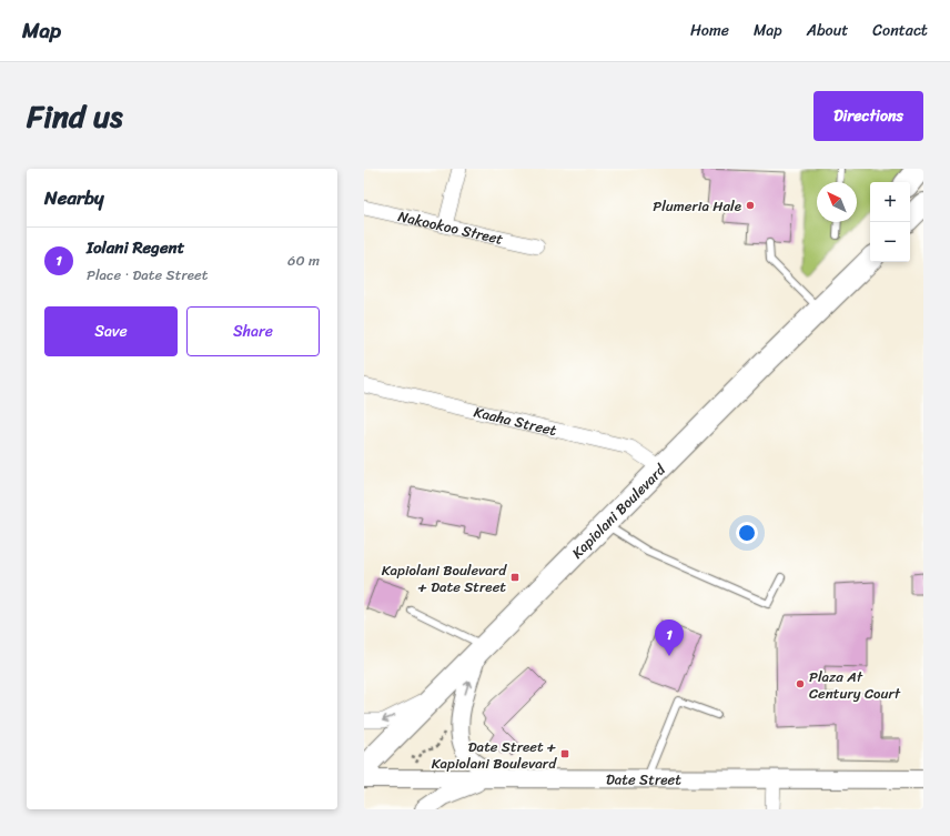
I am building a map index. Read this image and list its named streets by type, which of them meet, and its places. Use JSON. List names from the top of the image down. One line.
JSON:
{"streets":{"main road":["Kapiolani Boulevard"],"street":["Nakookoo Street","Kaaha Street","Date Street"]},"crossings":[["Kaaha Street","Kapiolani Boulevard"]],"places":{"other":["Plumeria Hale","Plaza At Century Court"],"transit":["Kapiolani Boulevard + Date Street","Date Street + Kapiolani Boulevard"]},"north":"top left","page":{"header":"Map","nav":["Home","Map","About","Contact"],"title":"Find us","buttons":["Directions",["Save","Share"]],"heading":"Nearby","map_buttons":["+","−"],"list":[{"mark":"1","name":"Iolani Regent","note":"Place · Date Street","value":"60 m"}],"pins":"1"}}
